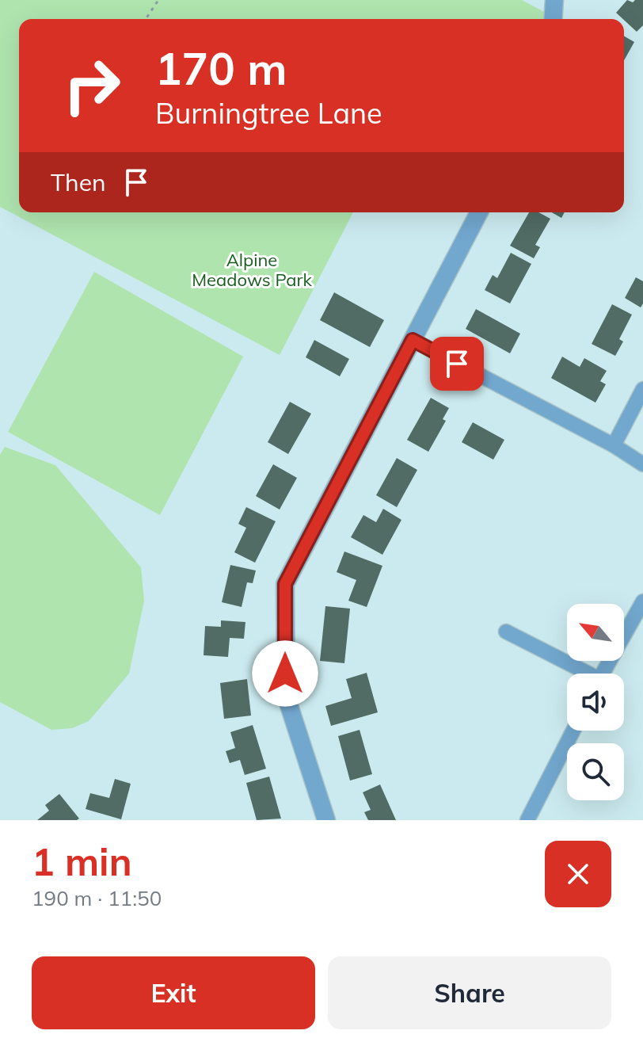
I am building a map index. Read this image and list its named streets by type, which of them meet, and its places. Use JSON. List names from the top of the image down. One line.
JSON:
{"parks":["Alpine Meadows Park"],"north":"top left","page":{"turn":["170 m","Burningtree Lane"],"then":"Then","heading":["1 min","190 m · 11:50"],"buttons":["Exit","Share"]}}
